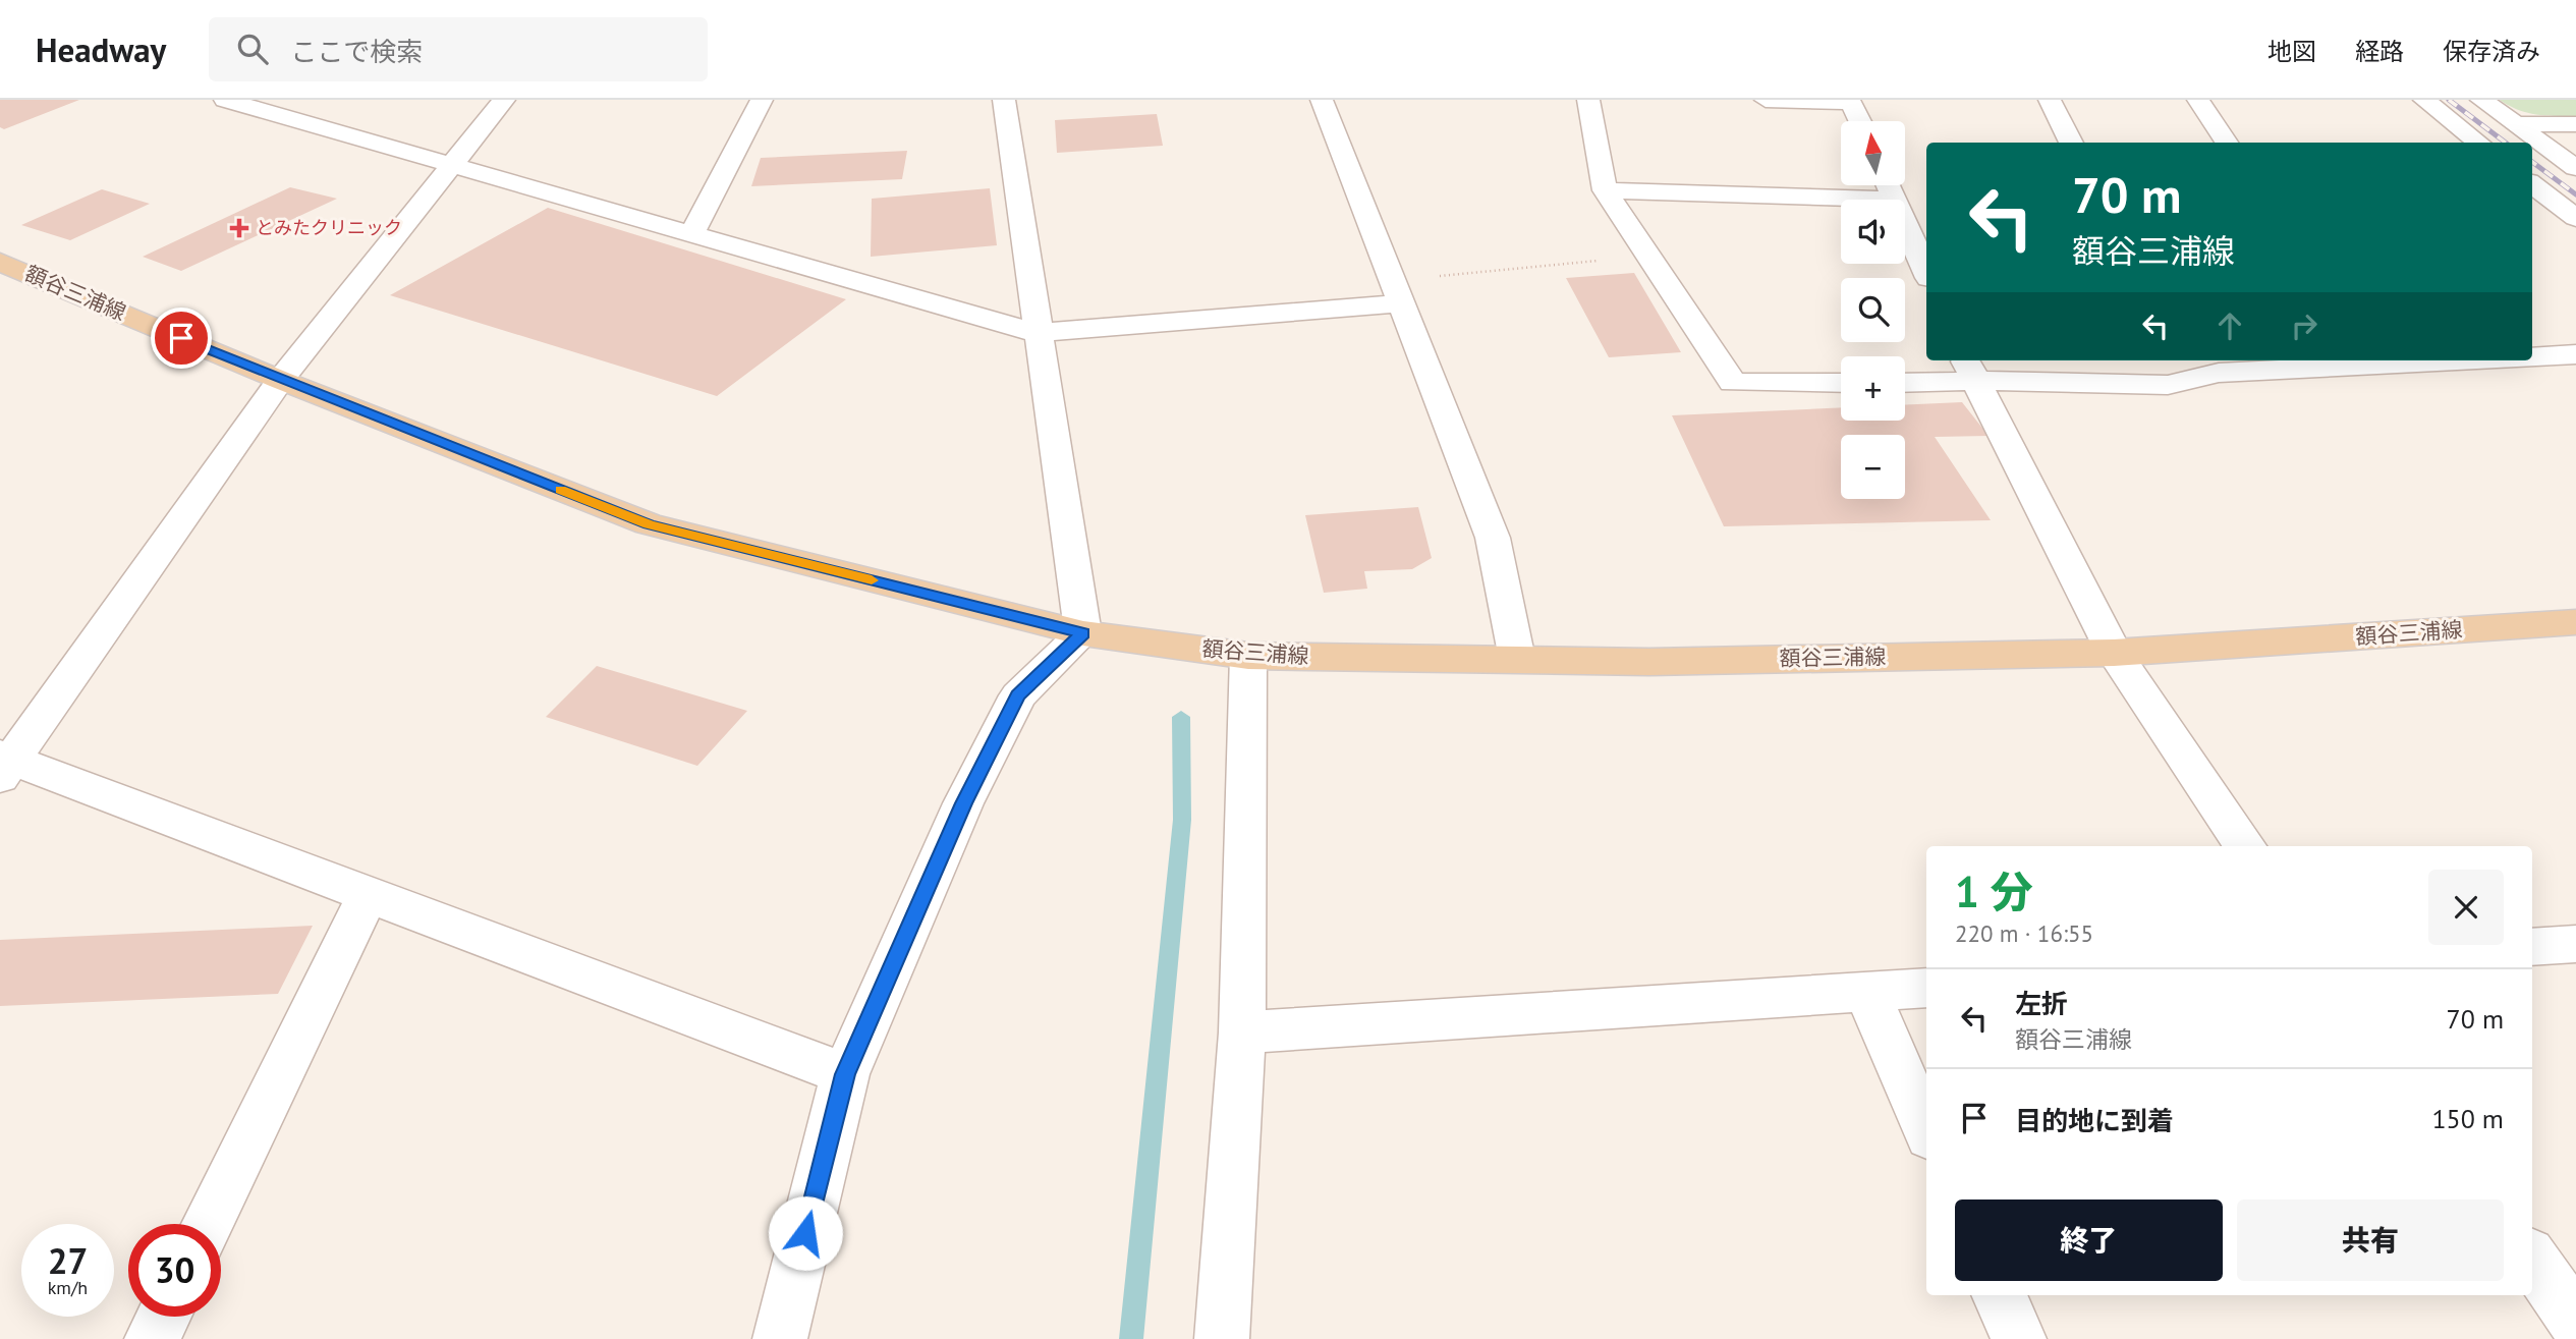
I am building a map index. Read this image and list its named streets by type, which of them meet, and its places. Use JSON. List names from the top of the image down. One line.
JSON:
{"streets":{"main road":["額谷三浦線"]},"places":{"health":["とみたクリニック"]},"north":"top","page":{"header":"Headway","search":"ここで検索","nav":["地図","経路","保存済み"],"map_buttons":["+","−"],"turn":["70 m","額谷三浦線"],"heading":["1 分","220 m · 16:55"],"list":[{"name":"左折","note":"額谷三浦線","value":"70 m"},{"name":"目的地に到着","value":"150 m"}],"buttons":["終了","共有"],"speed":"27 km/h","limit":"30"}}
